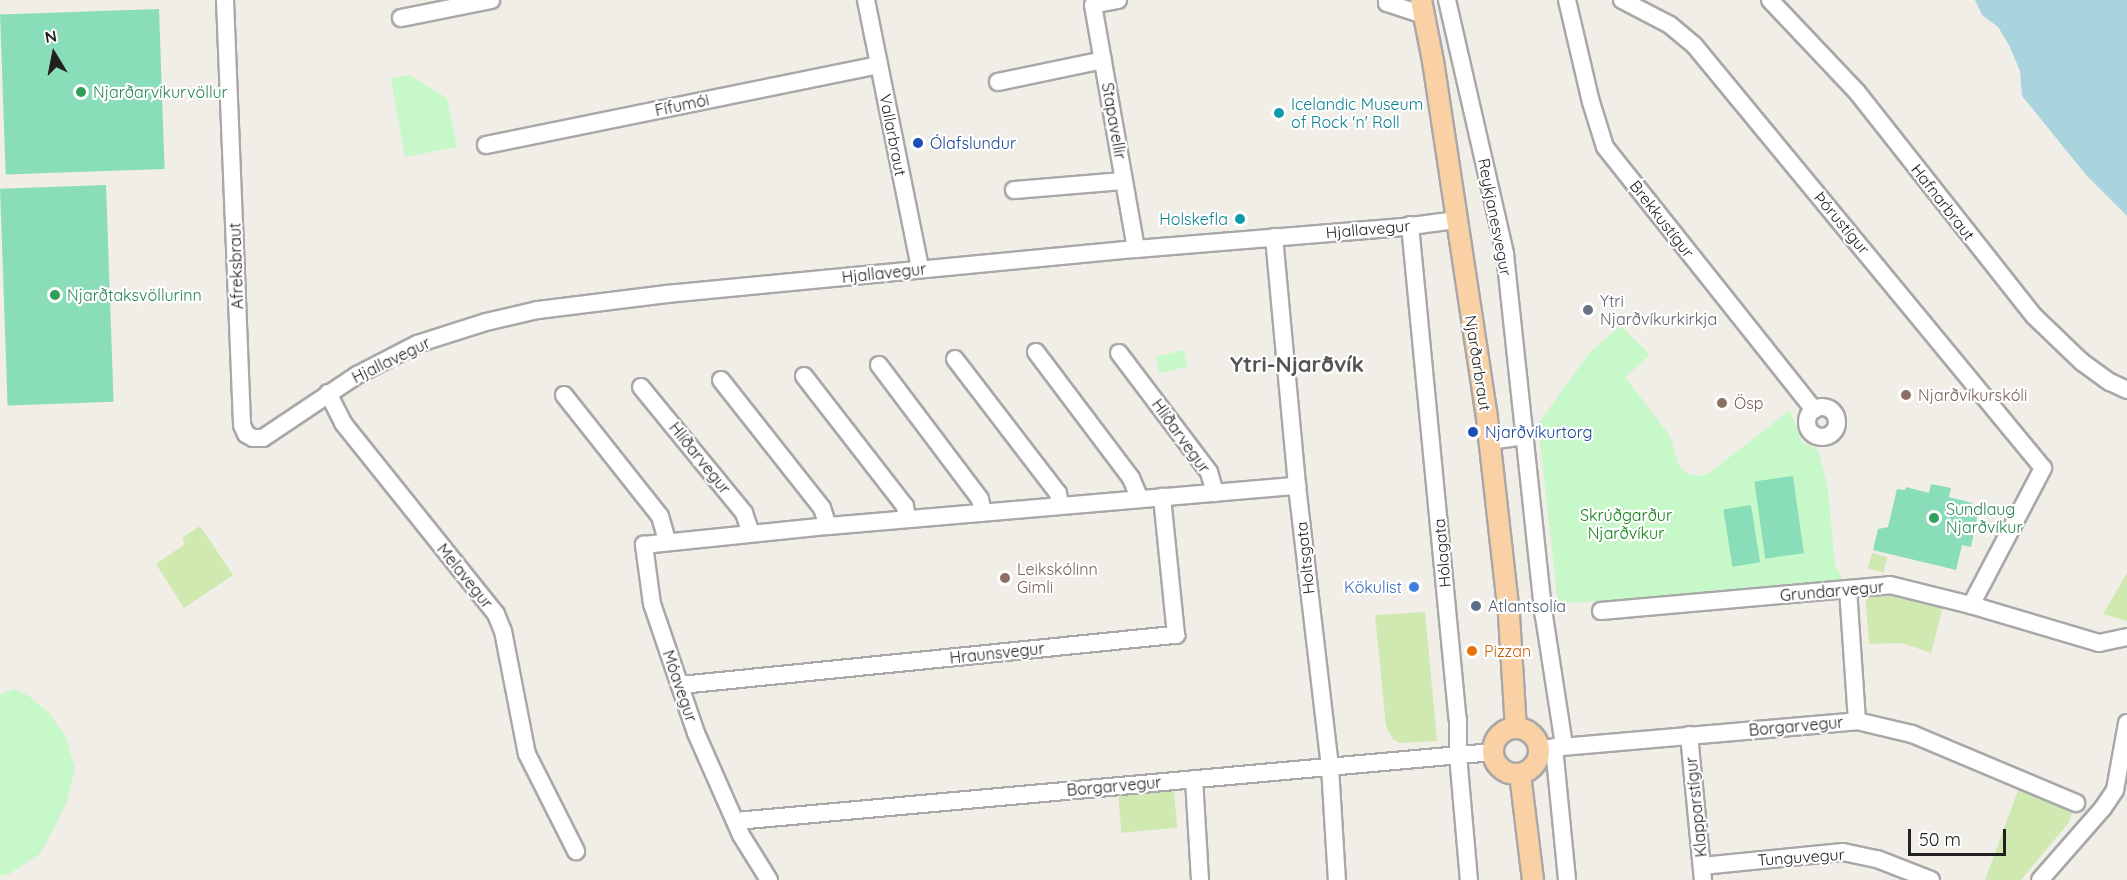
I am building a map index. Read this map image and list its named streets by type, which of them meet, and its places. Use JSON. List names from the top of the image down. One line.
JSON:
{"streets":{"main road":["Njarðarbraut"],"street":["Fífumói","Stapavellir","Vallarbraut","Hafnarbraut","Reykjanesvegur","Brekkustígur","Þórustígur","Hjallavegur","Afreksbraut","Hlíðarvegur","Hólagata","Holtsgata","Melavegur","Grundarvegur","Hraunsvegur","Móavegur","Borgarvegur","Klapparstígur","Tunguvegur"]},"crossings":[["Fífumói","Vallarbraut"],["Stapavellir","Hjallavegur"],["Vallarbraut","Hjallavegur"],["Reykjanesvegur","Borgarvegur"],["Þórustígur","Grundarvegur"],["Hjallavegur","Afreksbraut"],["Hjallavegur","Njarðarbraut"],["Hjallavegur","Hólagata"],["Hjallavegur","Holtsgata"],["Hjallavegur","Melavegur"],["Afreksbraut","Melavegur"],["Hlíðarvegur","Holtsgata"],["Hlíðarvegur","Hraunsvegur"],["Hlíðarvegur","Móavegur"],["Hólagata","Borgarvegur"],["Holtsgata","Borgarvegur"],["Hraunsvegur","Móavegur"],["Móavegur","Borgarvegur"],["Borgarvegur","Klapparstígur"],["Klapparstígur","Tunguvegur"]],"districts":["Ytri-Njarðvík"],"parks":["Skrúðgarður Njarðvíkur"],"places":["Njarðarvíkurvöllur","Icelandic Museum of Rock 'n' Roll","Ólafslundur","Holskefla","Njarðtaksvöllurinn","Ytri Njarðvíkurkirkja","Njarðvíkurskóli","Ösp","Njarðvíkurtorg","Sundlaug Njarðvíkur","Leikskólinn Gimli","Kökulist","Atlantsolía","Pizzan"],"scale_bar":"50 m","north":"top"}
